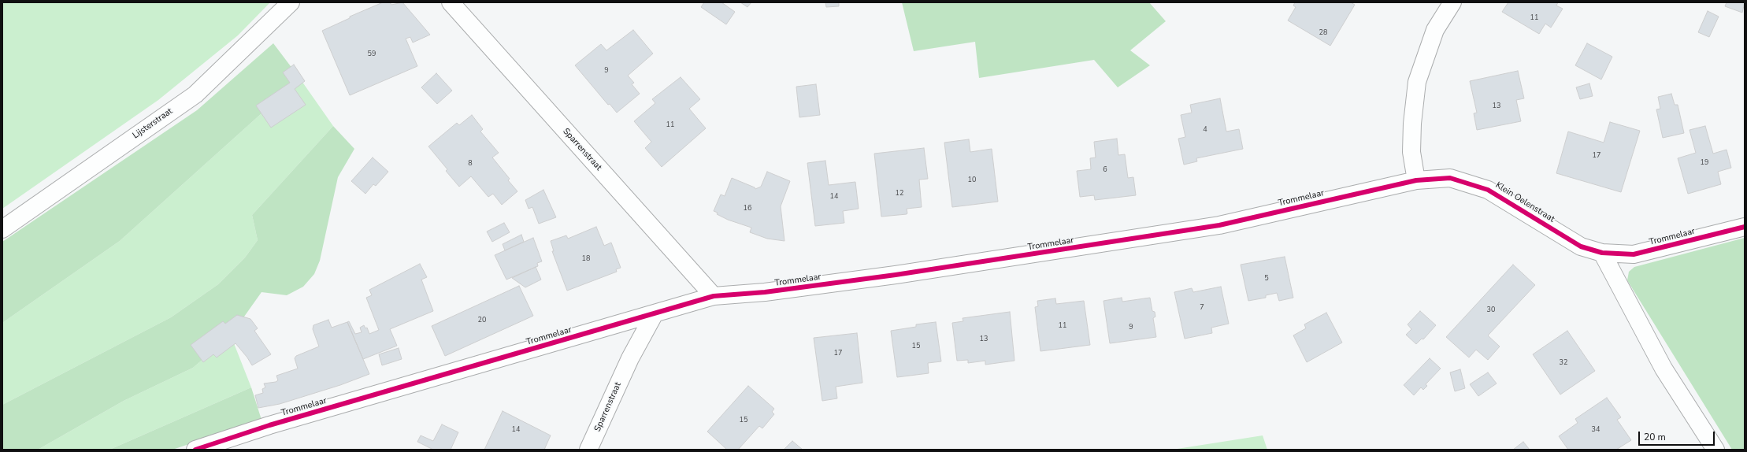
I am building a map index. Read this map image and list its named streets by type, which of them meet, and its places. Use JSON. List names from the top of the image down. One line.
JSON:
{"streets":{"street":["Lijsterstraat","Sparrenstraat","Trommelaar","Klein Oelenstraat"]},"crossings":[["Sparrenstraat","Trommelaar"],["Trommelaar","Klein Oelenstraat"]],"house_numbers":["11","28","59","9","13","11","4","17","19","8","6","10","12","14","16","18","5","7","30","20","11","9","13","15","17","32","15","14","34"],"scale_bar":"20 m"}
